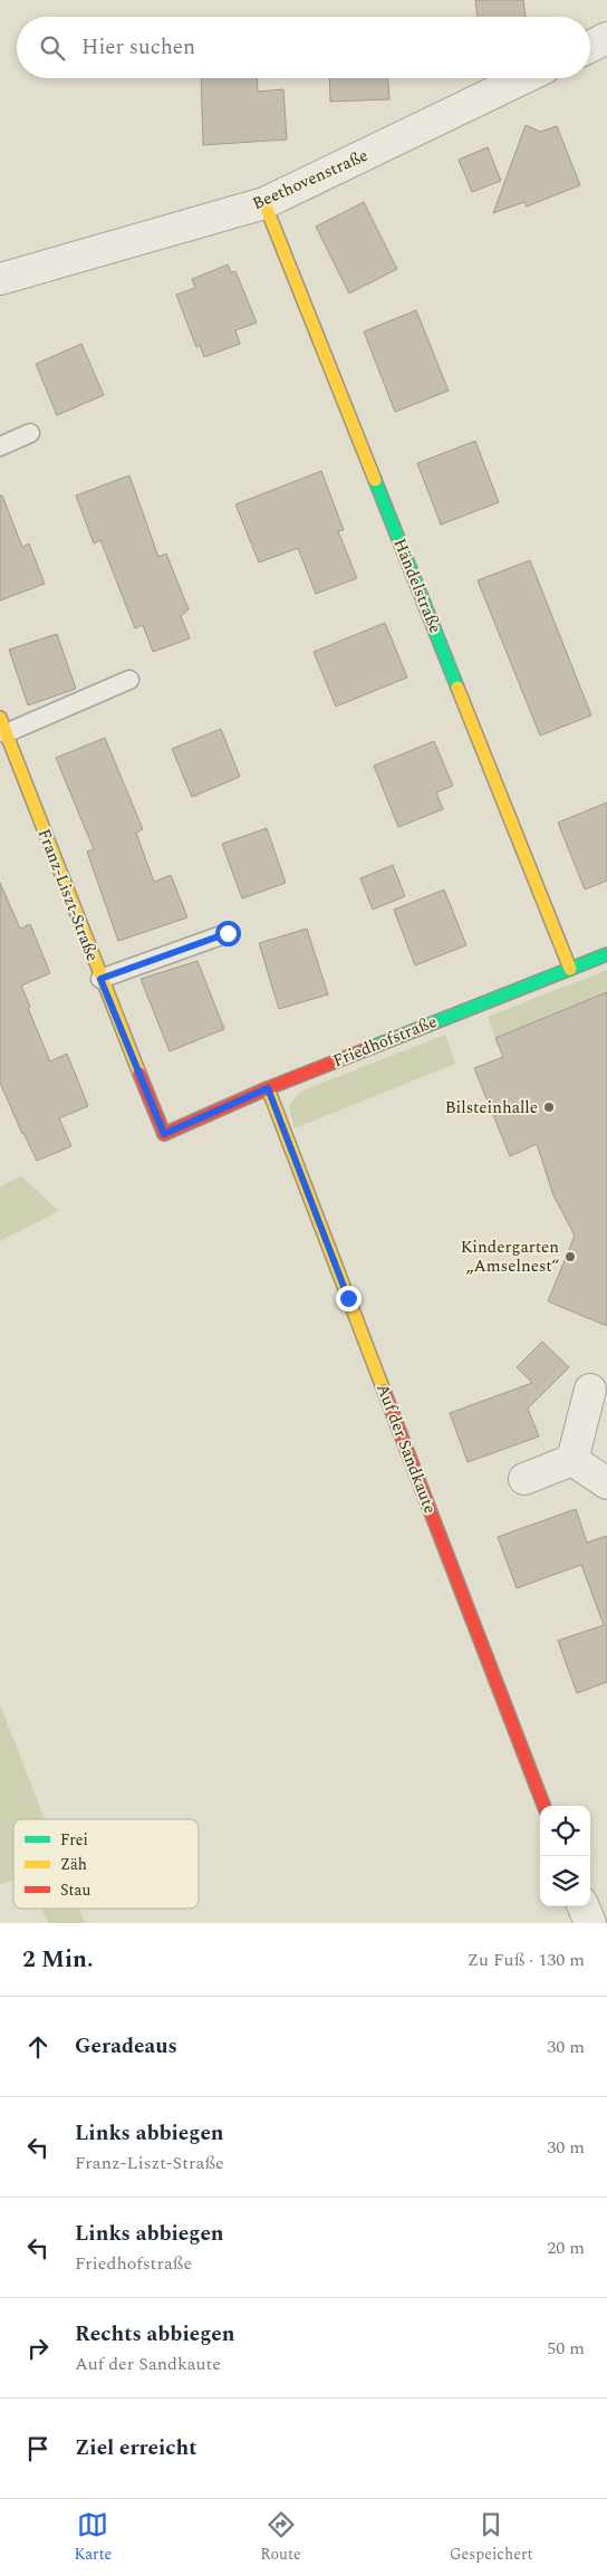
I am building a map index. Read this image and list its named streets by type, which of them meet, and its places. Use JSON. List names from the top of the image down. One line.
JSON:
{"streets":{"street":["Beethovenstraße","Händelstraße","Franz-Liszt-Straße","Friedhofstraße","Auf der Sandkaute"]},"crossings":[["Beethovenstraße","Händelstraße"],["Händelstraße","Friedhofstraße"],["Franz-Liszt-Straße","Friedhofstraße"],["Friedhofstraße","Auf der Sandkaute"]],"places":["Bilsteinhalle","Kindergarten „Amselnest“"],"legend":["Frei","Zäh","Stau"],"page":{"search":"Hier suchen","heading":["2 Min.","Zu Fuß · 130 m"],"list":[["Geradeaus","30 m"],["Links abbiegen","Franz-Liszt-Straße","30 m"],["Links abbiegen","Friedhofstraße","20 m"],["Rechts abbiegen","Auf der Sandkaute","50 m"],"Ziel erreicht"],"nav":["Karte","Route","Gespeichert"]}}
